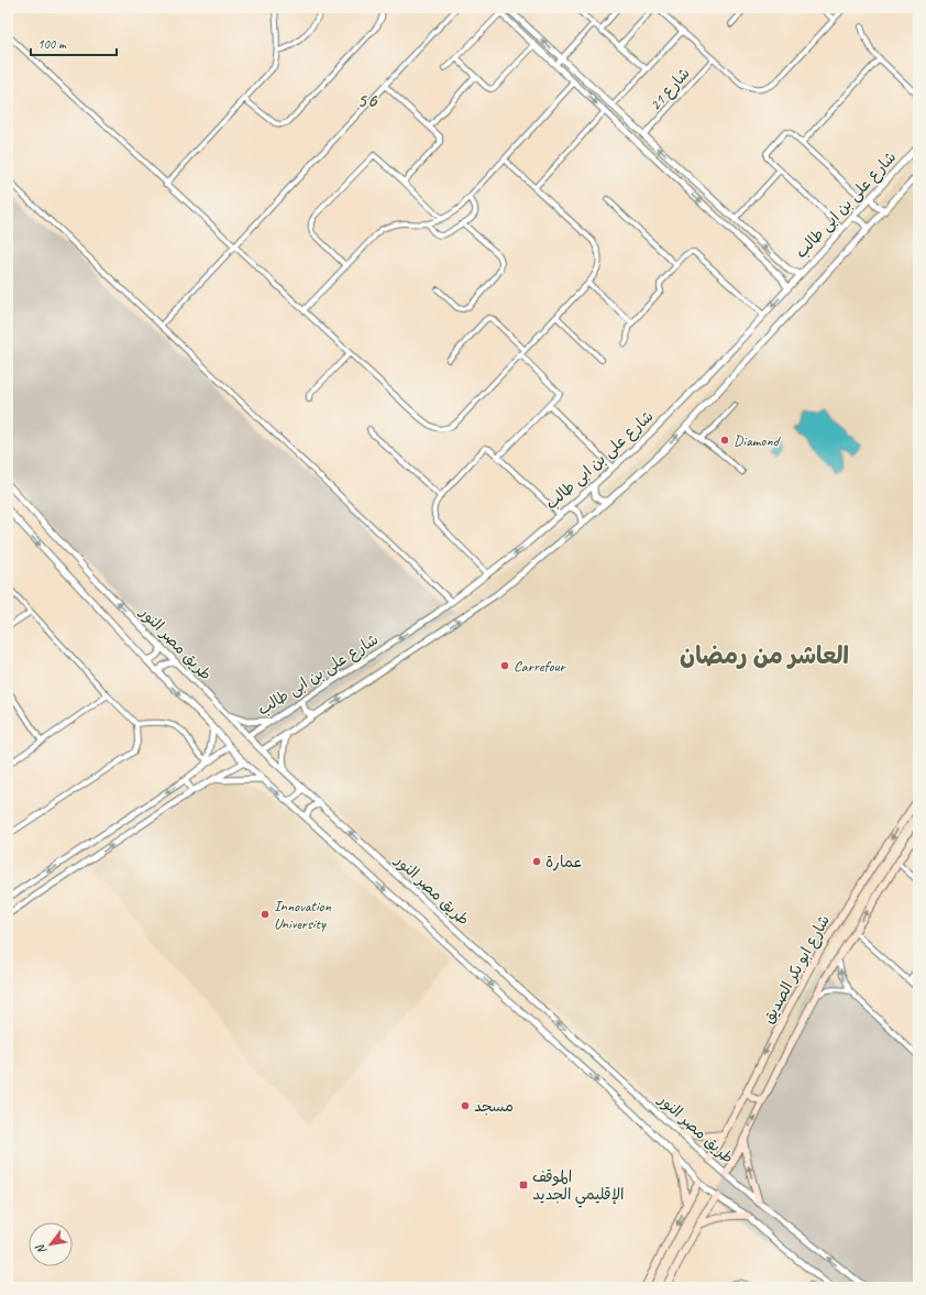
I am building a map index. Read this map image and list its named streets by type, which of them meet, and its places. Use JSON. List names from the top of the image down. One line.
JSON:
{"streets":{"main road":["شارع ابو بكر الصديق"],"street":["شارع 21","شارع على بن ابى طالب","طريق مصر النور"]},"crossings":[["شارع على بن ابى طالب","طريق مصر النور"],["طريق مصر النور","شارع ابو بكر الصديق"]],"districts":["56","العاشر من رمضان"],"places":{"other":["Diamond","Carrefour","عمارة","Innovation University","مسجد"],"transit":["الموقف الإقليمي الجديد"]},"scale_bar":"100 m","north":"bottom left"}
